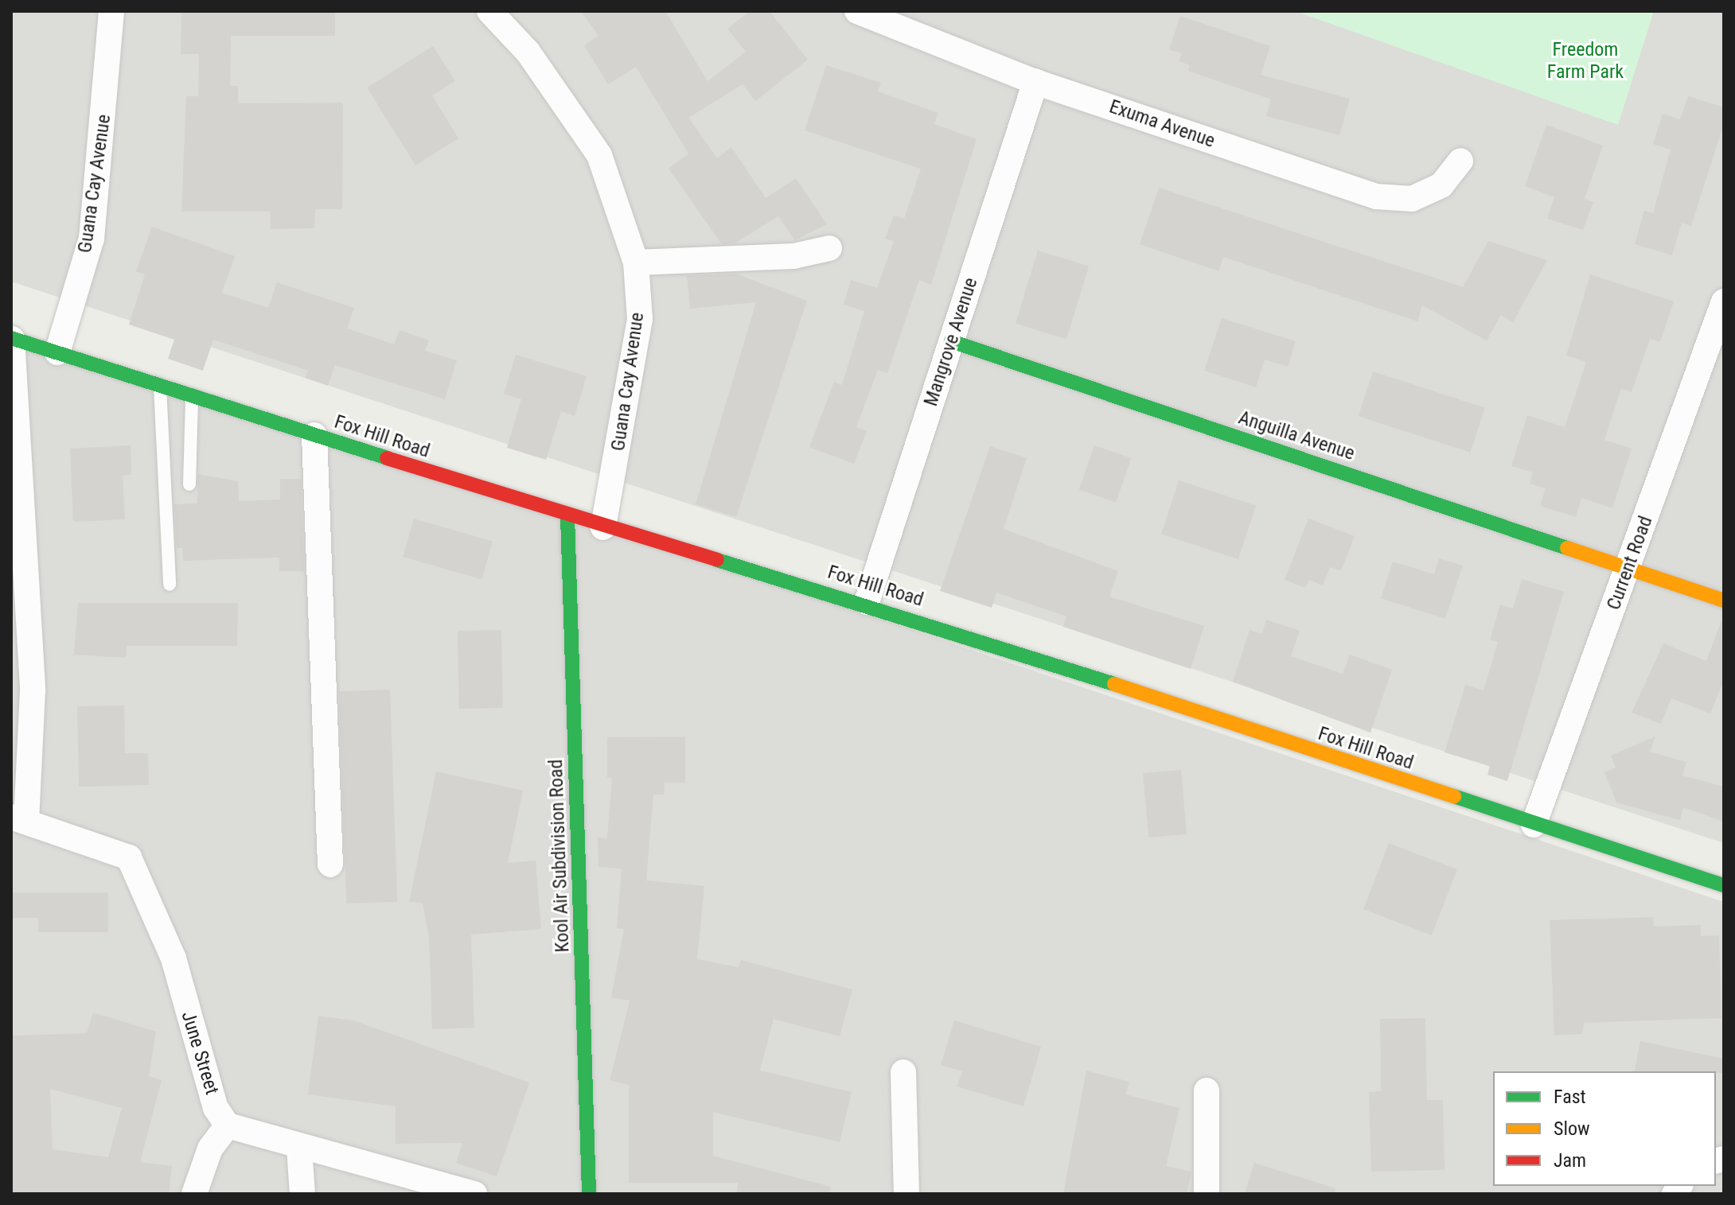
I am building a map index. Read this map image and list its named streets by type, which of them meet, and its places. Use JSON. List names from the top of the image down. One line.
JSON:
{"streets":{"main road":["Anguilla Avenue","Fox Hill Road","Kool Air Subdivision Road"],"street":["Exuma Avenue","Guana Cay Avenue","Mangrove Avenue","Current Road","June Street"]},"crossings":[["Exuma Avenue","Mangrove Avenue"],["Guana Cay Avenue","Fox Hill Road"],["Mangrove Avenue","Anguilla Avenue"],["Mangrove Avenue","Fox Hill Road"],["Anguilla Avenue","Current Road"],["Fox Hill Road","Current Road"],["Fox Hill Road","Kool Air Subdivision Road"]],"parks":["Freedom Farm Park"],"legend":["Fast","Slow","Jam"]}
